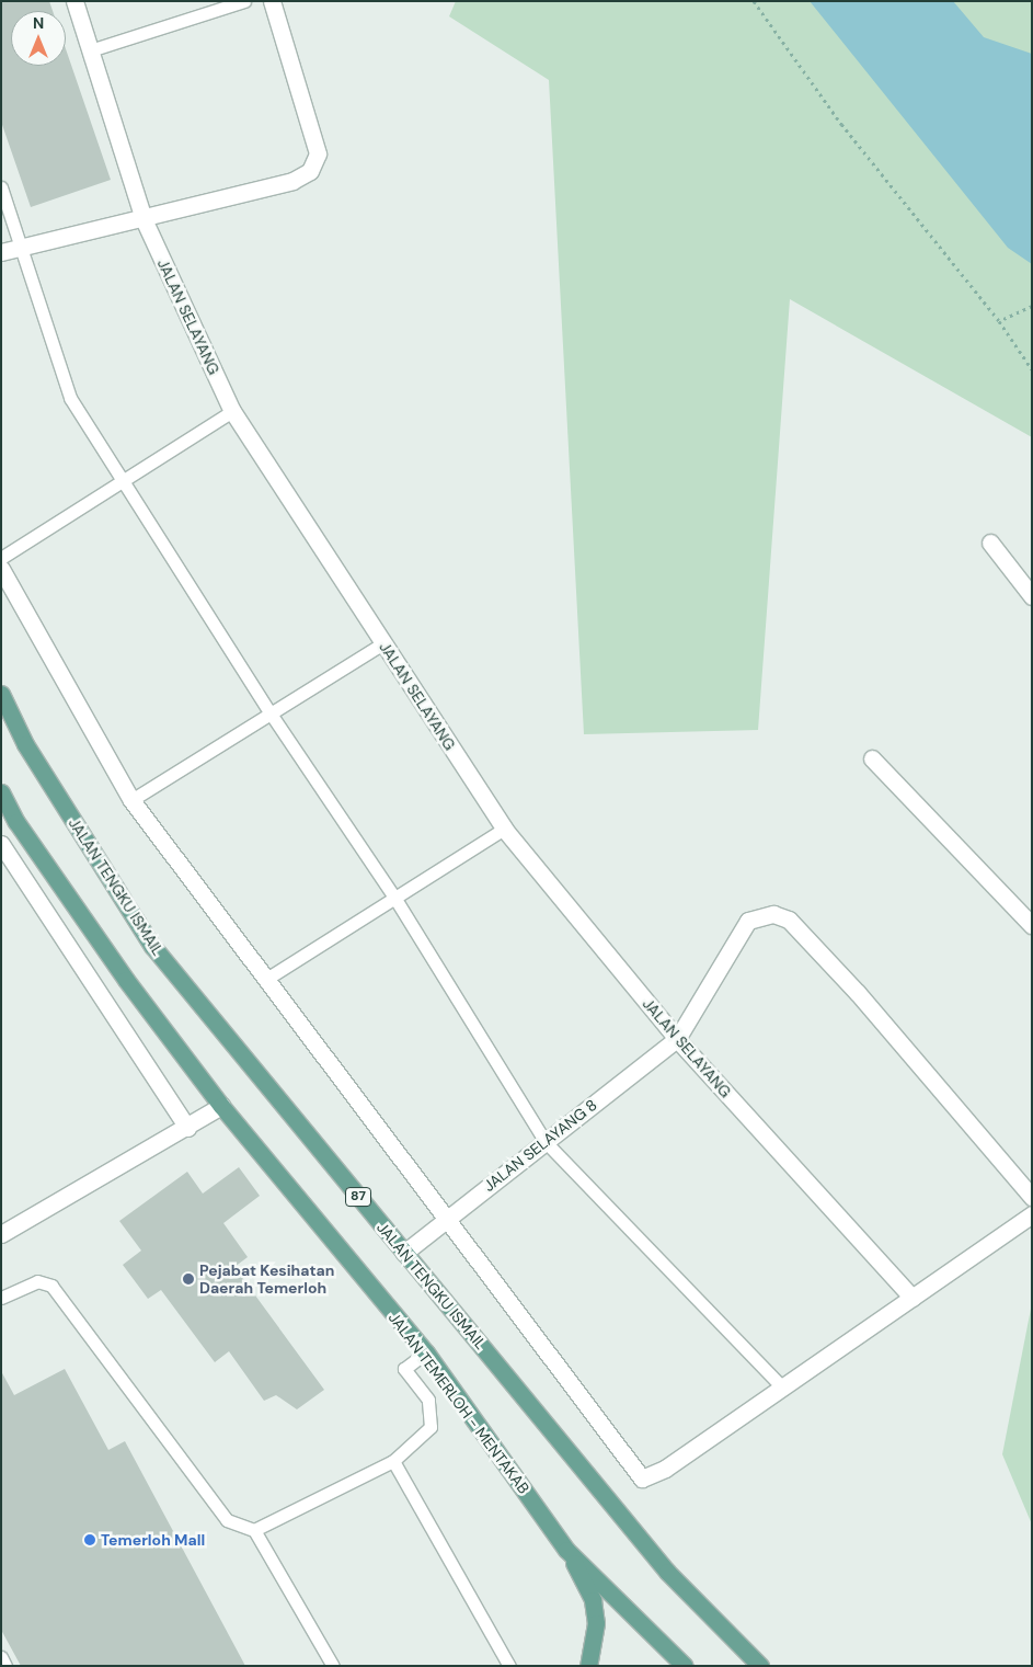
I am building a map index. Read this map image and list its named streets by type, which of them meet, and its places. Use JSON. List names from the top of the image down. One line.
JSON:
{"streets":{"main road":["JALAN TENGKU ISMAIL","87","JALAN TEMERLOH - MENTAKAB"],"street":["JALAN SELAYANG","JALAN SELAYANG 8"]},"crossings":[["JALAN SELAYANG","JALAN SELAYANG 8"],["JALAN TENGKU ISMAIL","JALAN SELAYANG 8"]],"places":["Pejabat Kesihatan Daerah Temerloh","Temerloh Mall"],"north":"top"}
